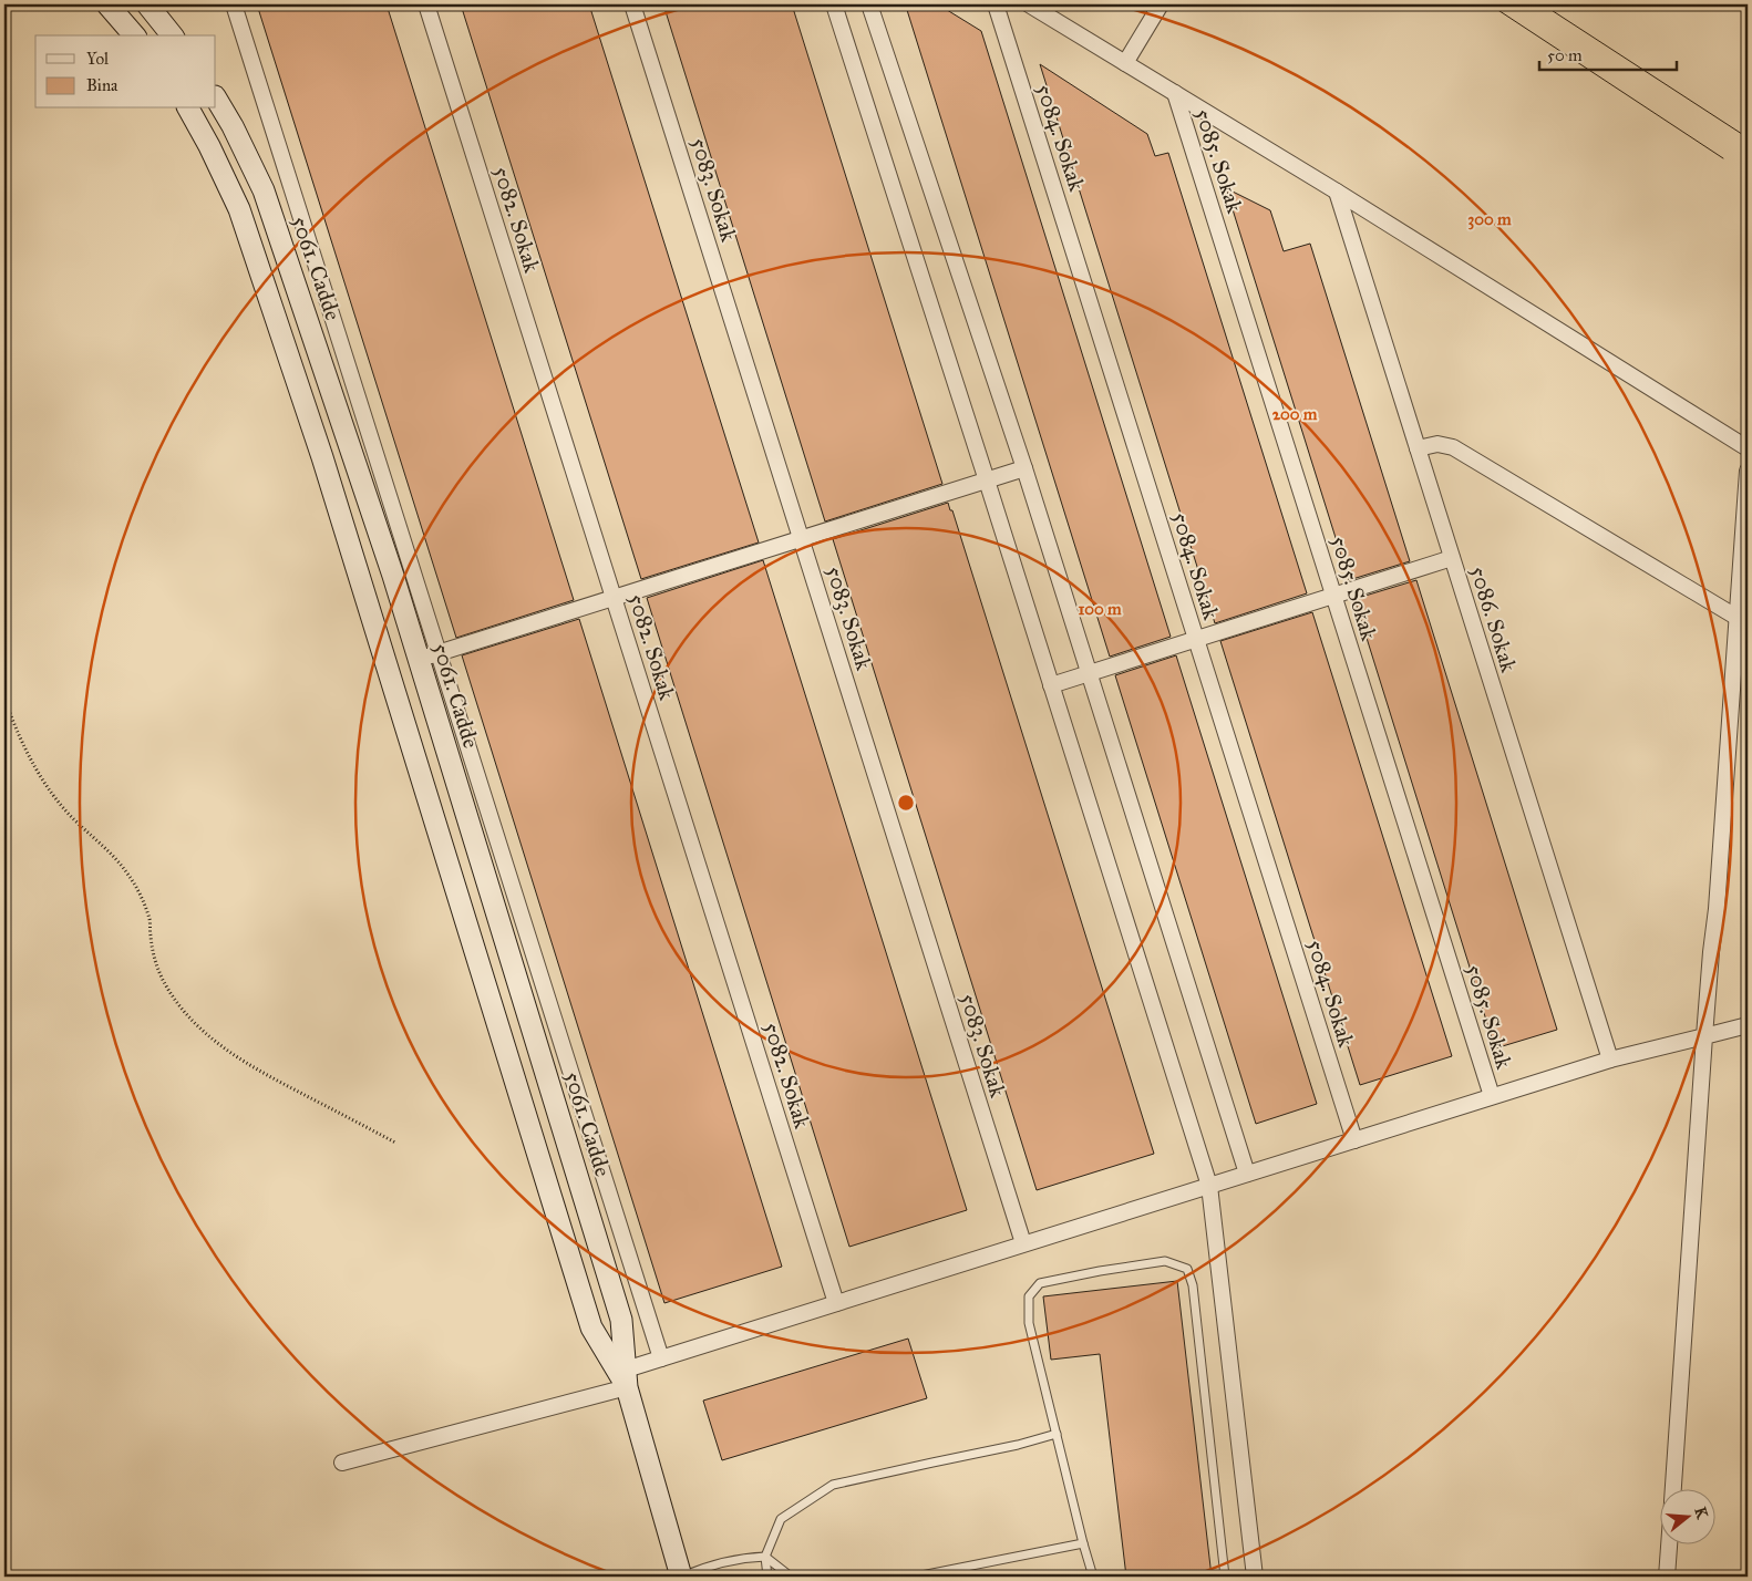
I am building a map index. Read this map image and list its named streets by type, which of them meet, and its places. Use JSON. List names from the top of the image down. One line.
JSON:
{"streets":{"street":["5084. Sokak","5085. Sokak","5083. Sokak","5082. Sokak","5061. Cadde","5086. Sokak"]},"legend":["Yol","Bina"],"scale_bar":"50 m","north":"right","rings":["300 m","200 m","100 m"]}
